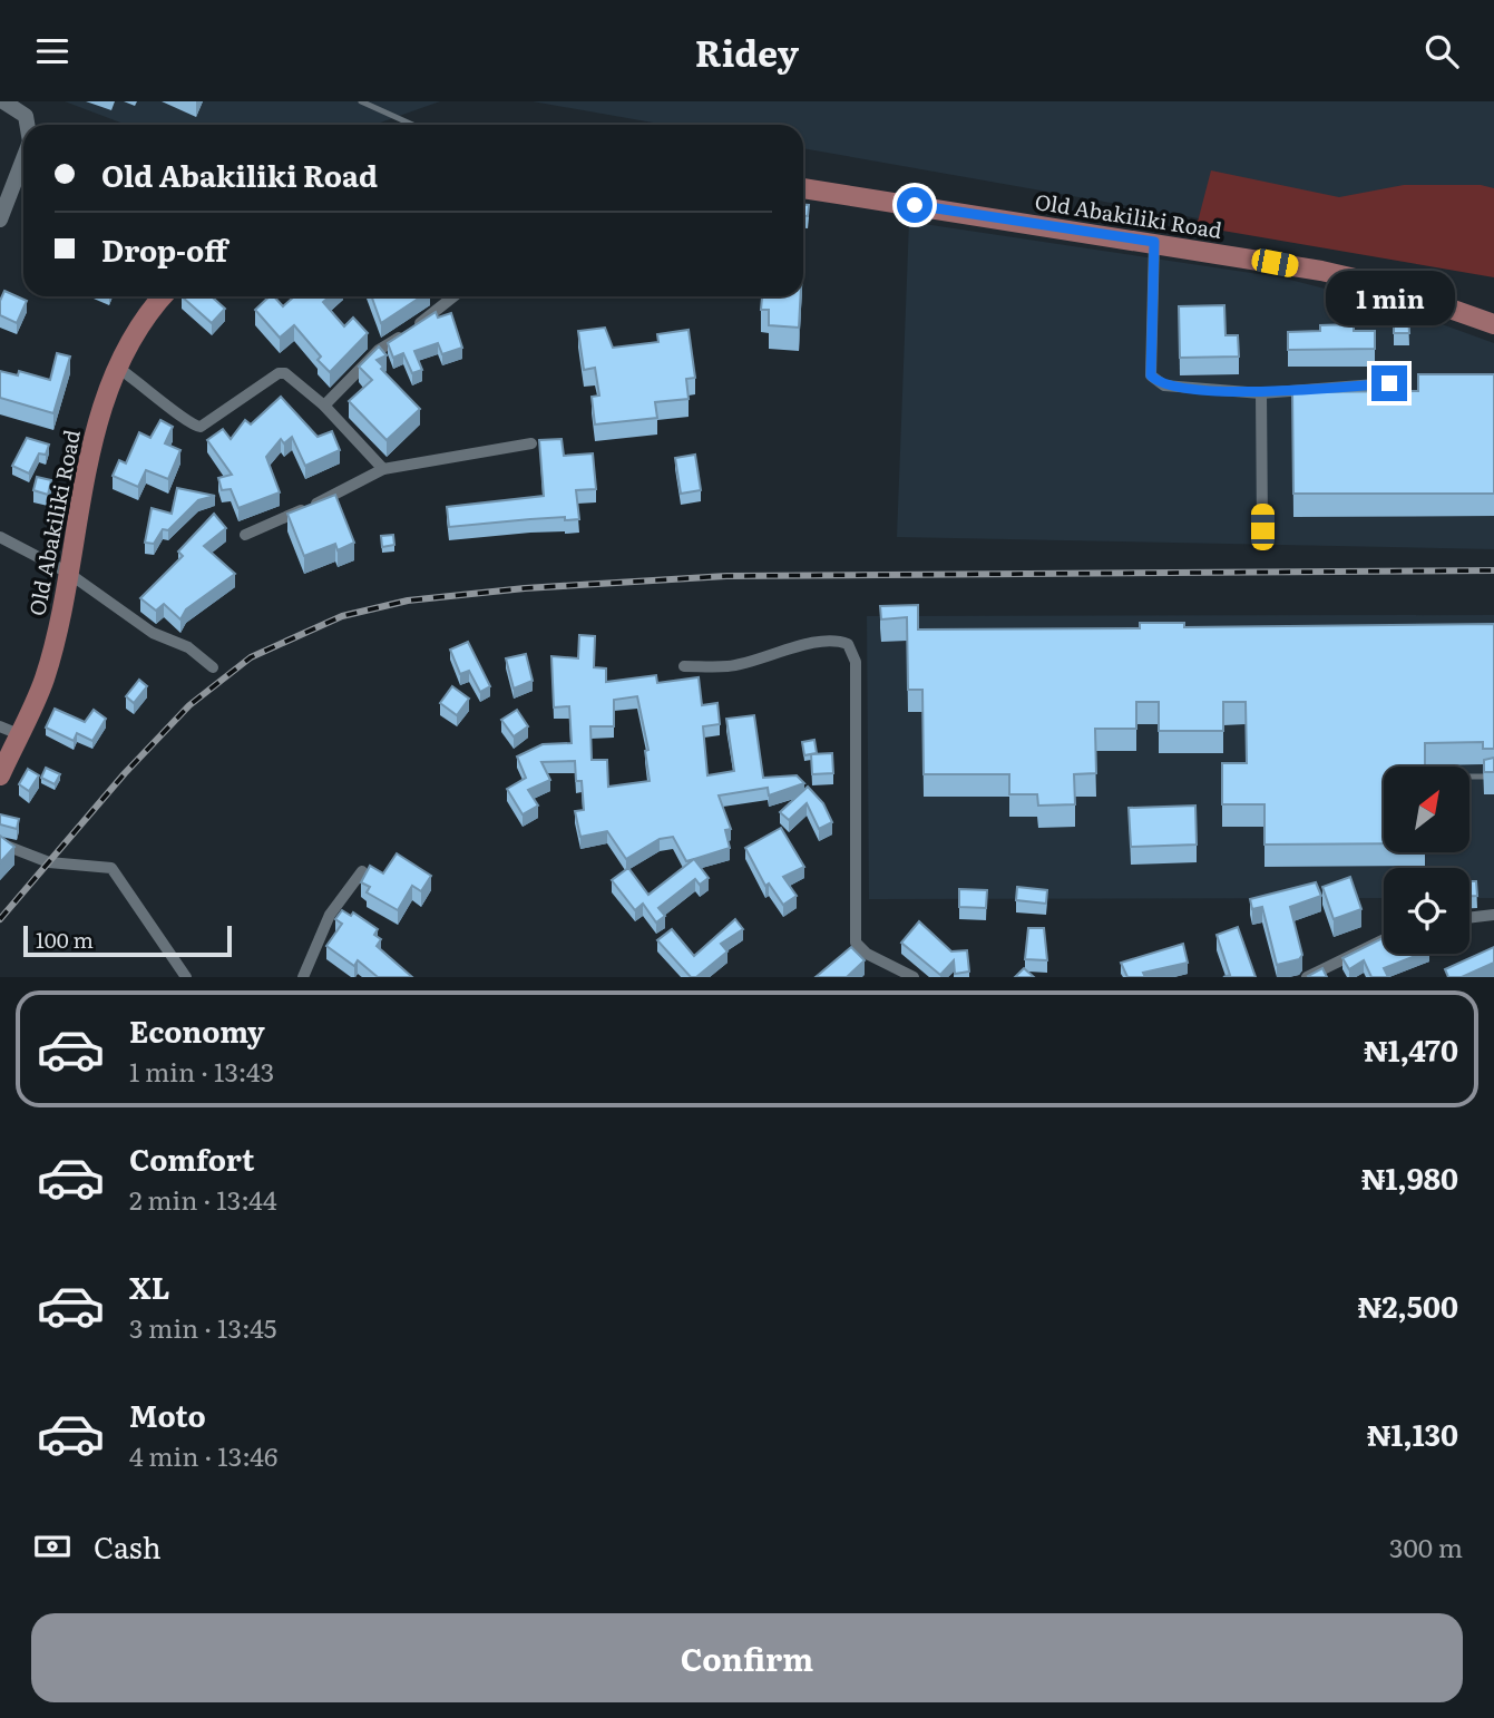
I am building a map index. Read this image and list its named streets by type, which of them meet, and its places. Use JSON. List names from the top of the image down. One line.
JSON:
{"streets":{"main road":["Old Abakiliki Road"]},"scale_bar":"100 m","north":"top right","page":{"header":"Ridey","banner":["Old Abakiliki Road","Drop-off"],"bubble":"1 min","scale":"100 m","list":[{"name":"Economy","note":"1 min · 13:43","value":"₦1,470"},{"name":"Comfort","note":"2 min · 13:44","value":"₦1,980"},{"name":"XL","note":"3 min · 13:45","value":"₦2,500"},{"name":"Moto","note":"4 min · 13:46","value":"₦1,130"}],"pay":["Cash","300 m"],"buttons":"Confirm"}}
